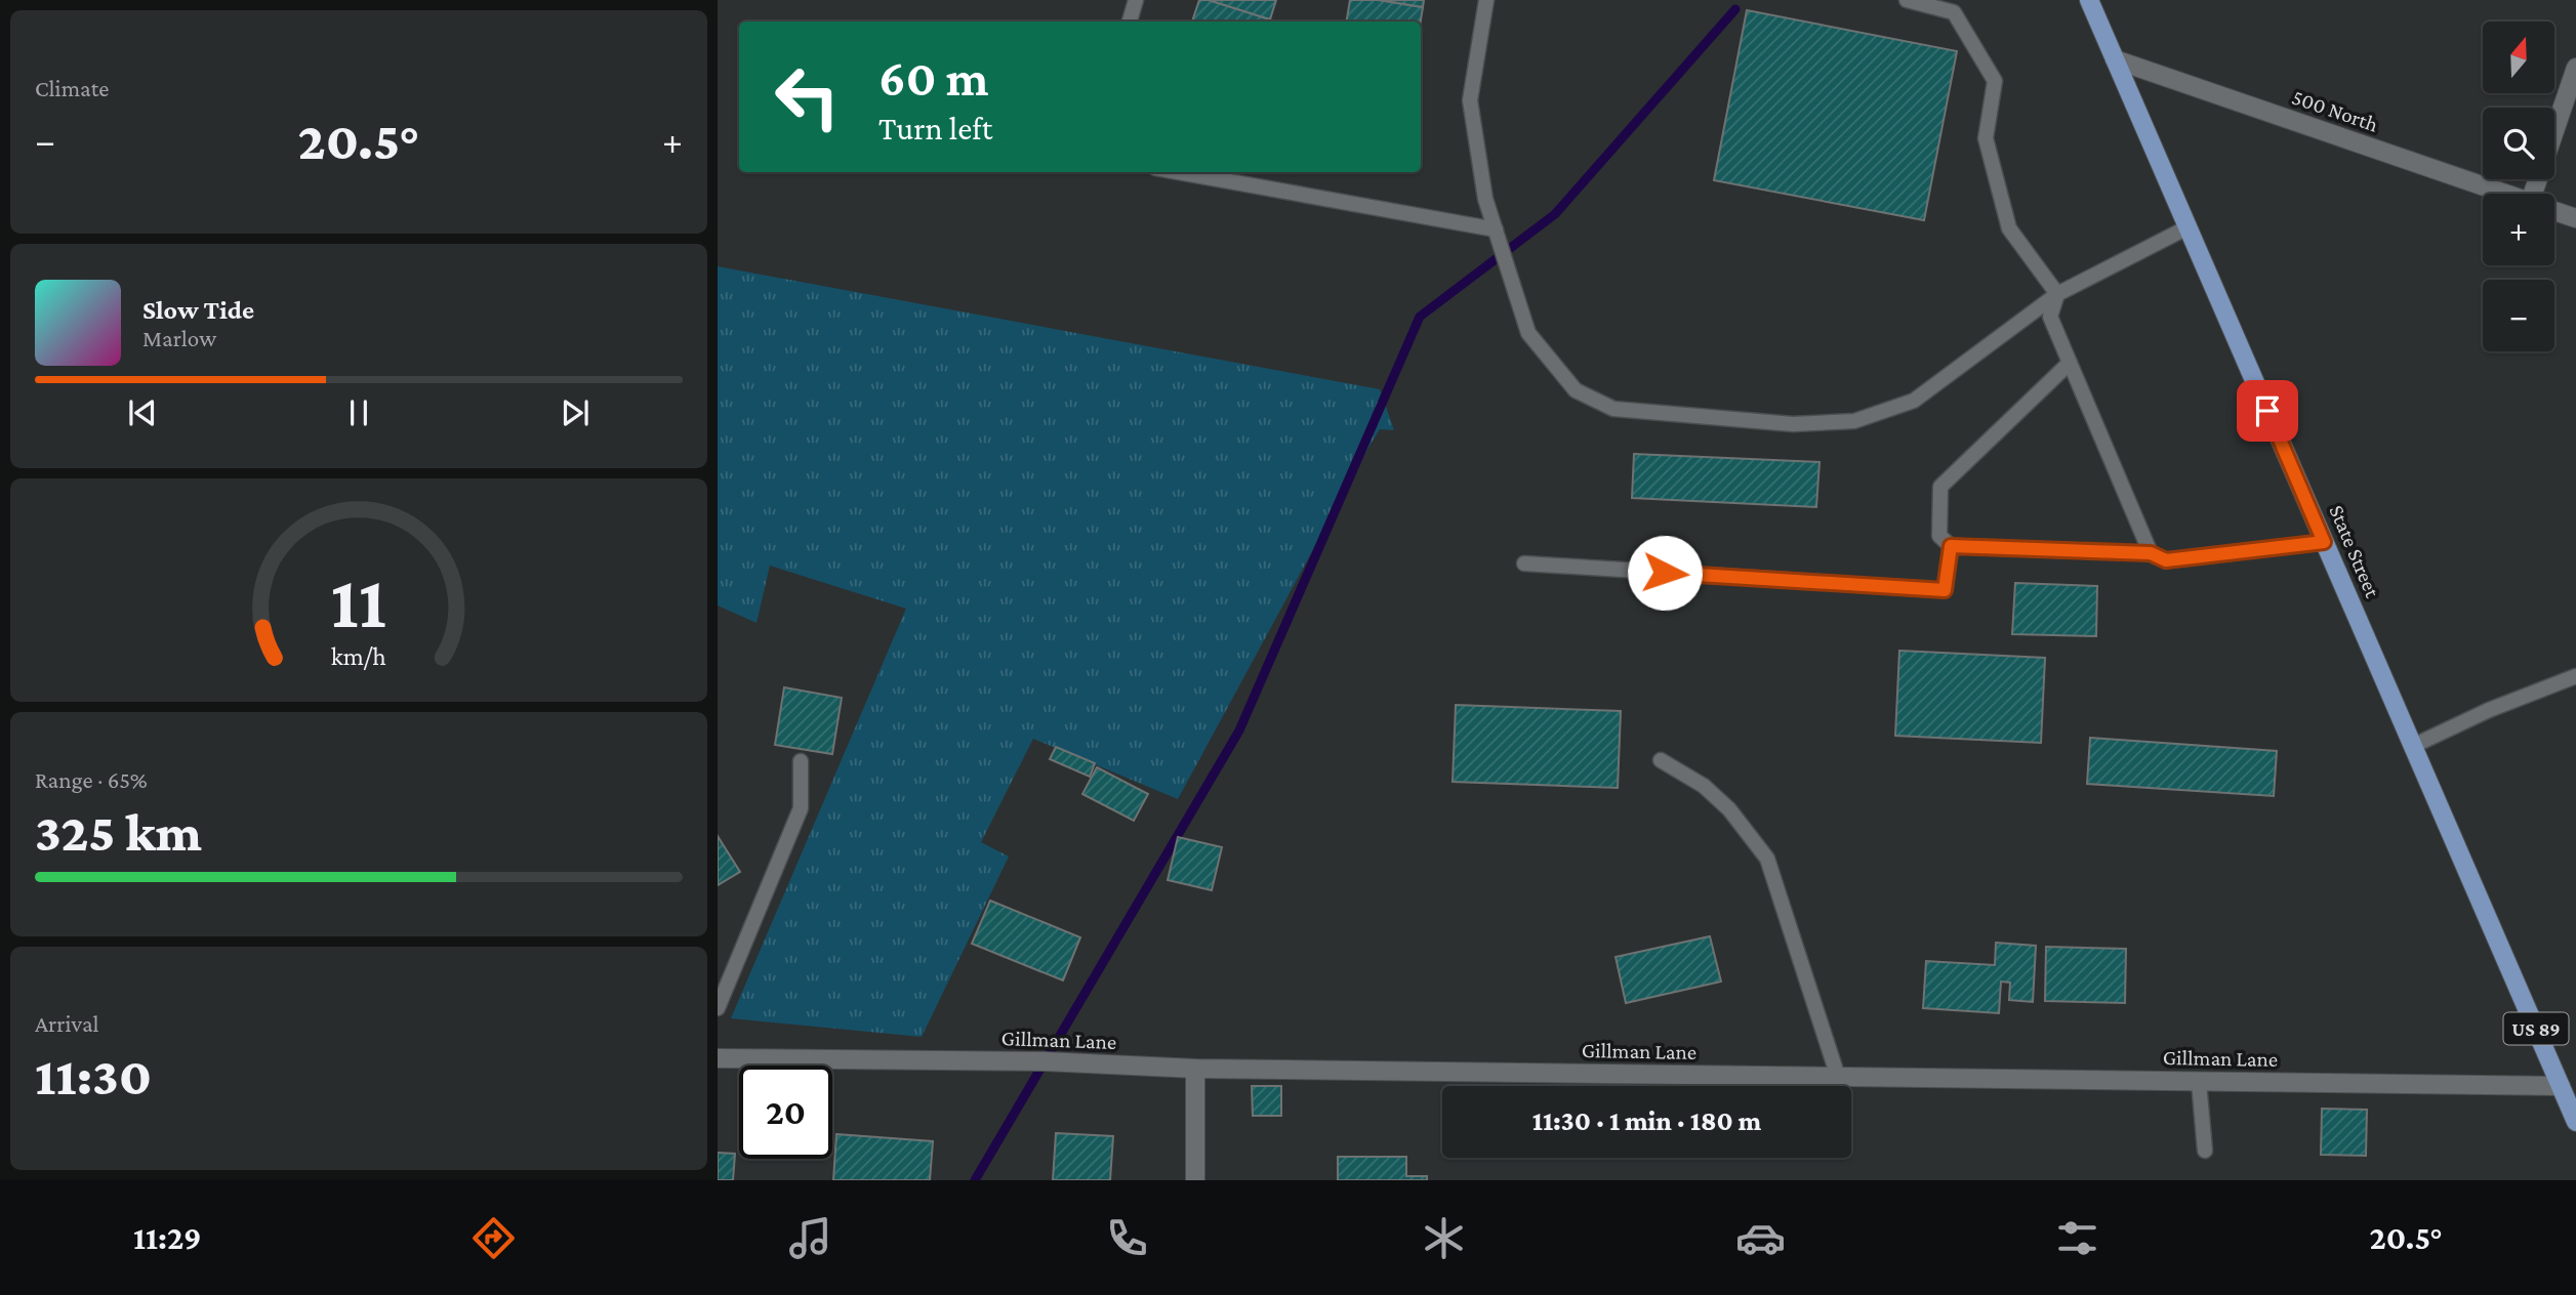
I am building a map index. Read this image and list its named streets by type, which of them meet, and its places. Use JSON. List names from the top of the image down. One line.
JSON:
{"streets":{"main road":["State Street","US 89"],"street":["500 North","Gillman Lane"]},"crossings":[["500 North","State Street"],["State Street","Gillman Lane"]],"north":"top","page":{"tile":["Climate",["Range · 65%","325 km"],["Arrival","11:30"]],"map_buttons":["+","−"],"turn":["60 m","Turn left"],"heat":["−","20.5°","+"],"song":["Slow Tide","Marlow"],"limit":"20","trip":"11:30 · 1 min · 180 m","tabs":["11:29","20.5°"],"gauge":["11","km/h"]}}
